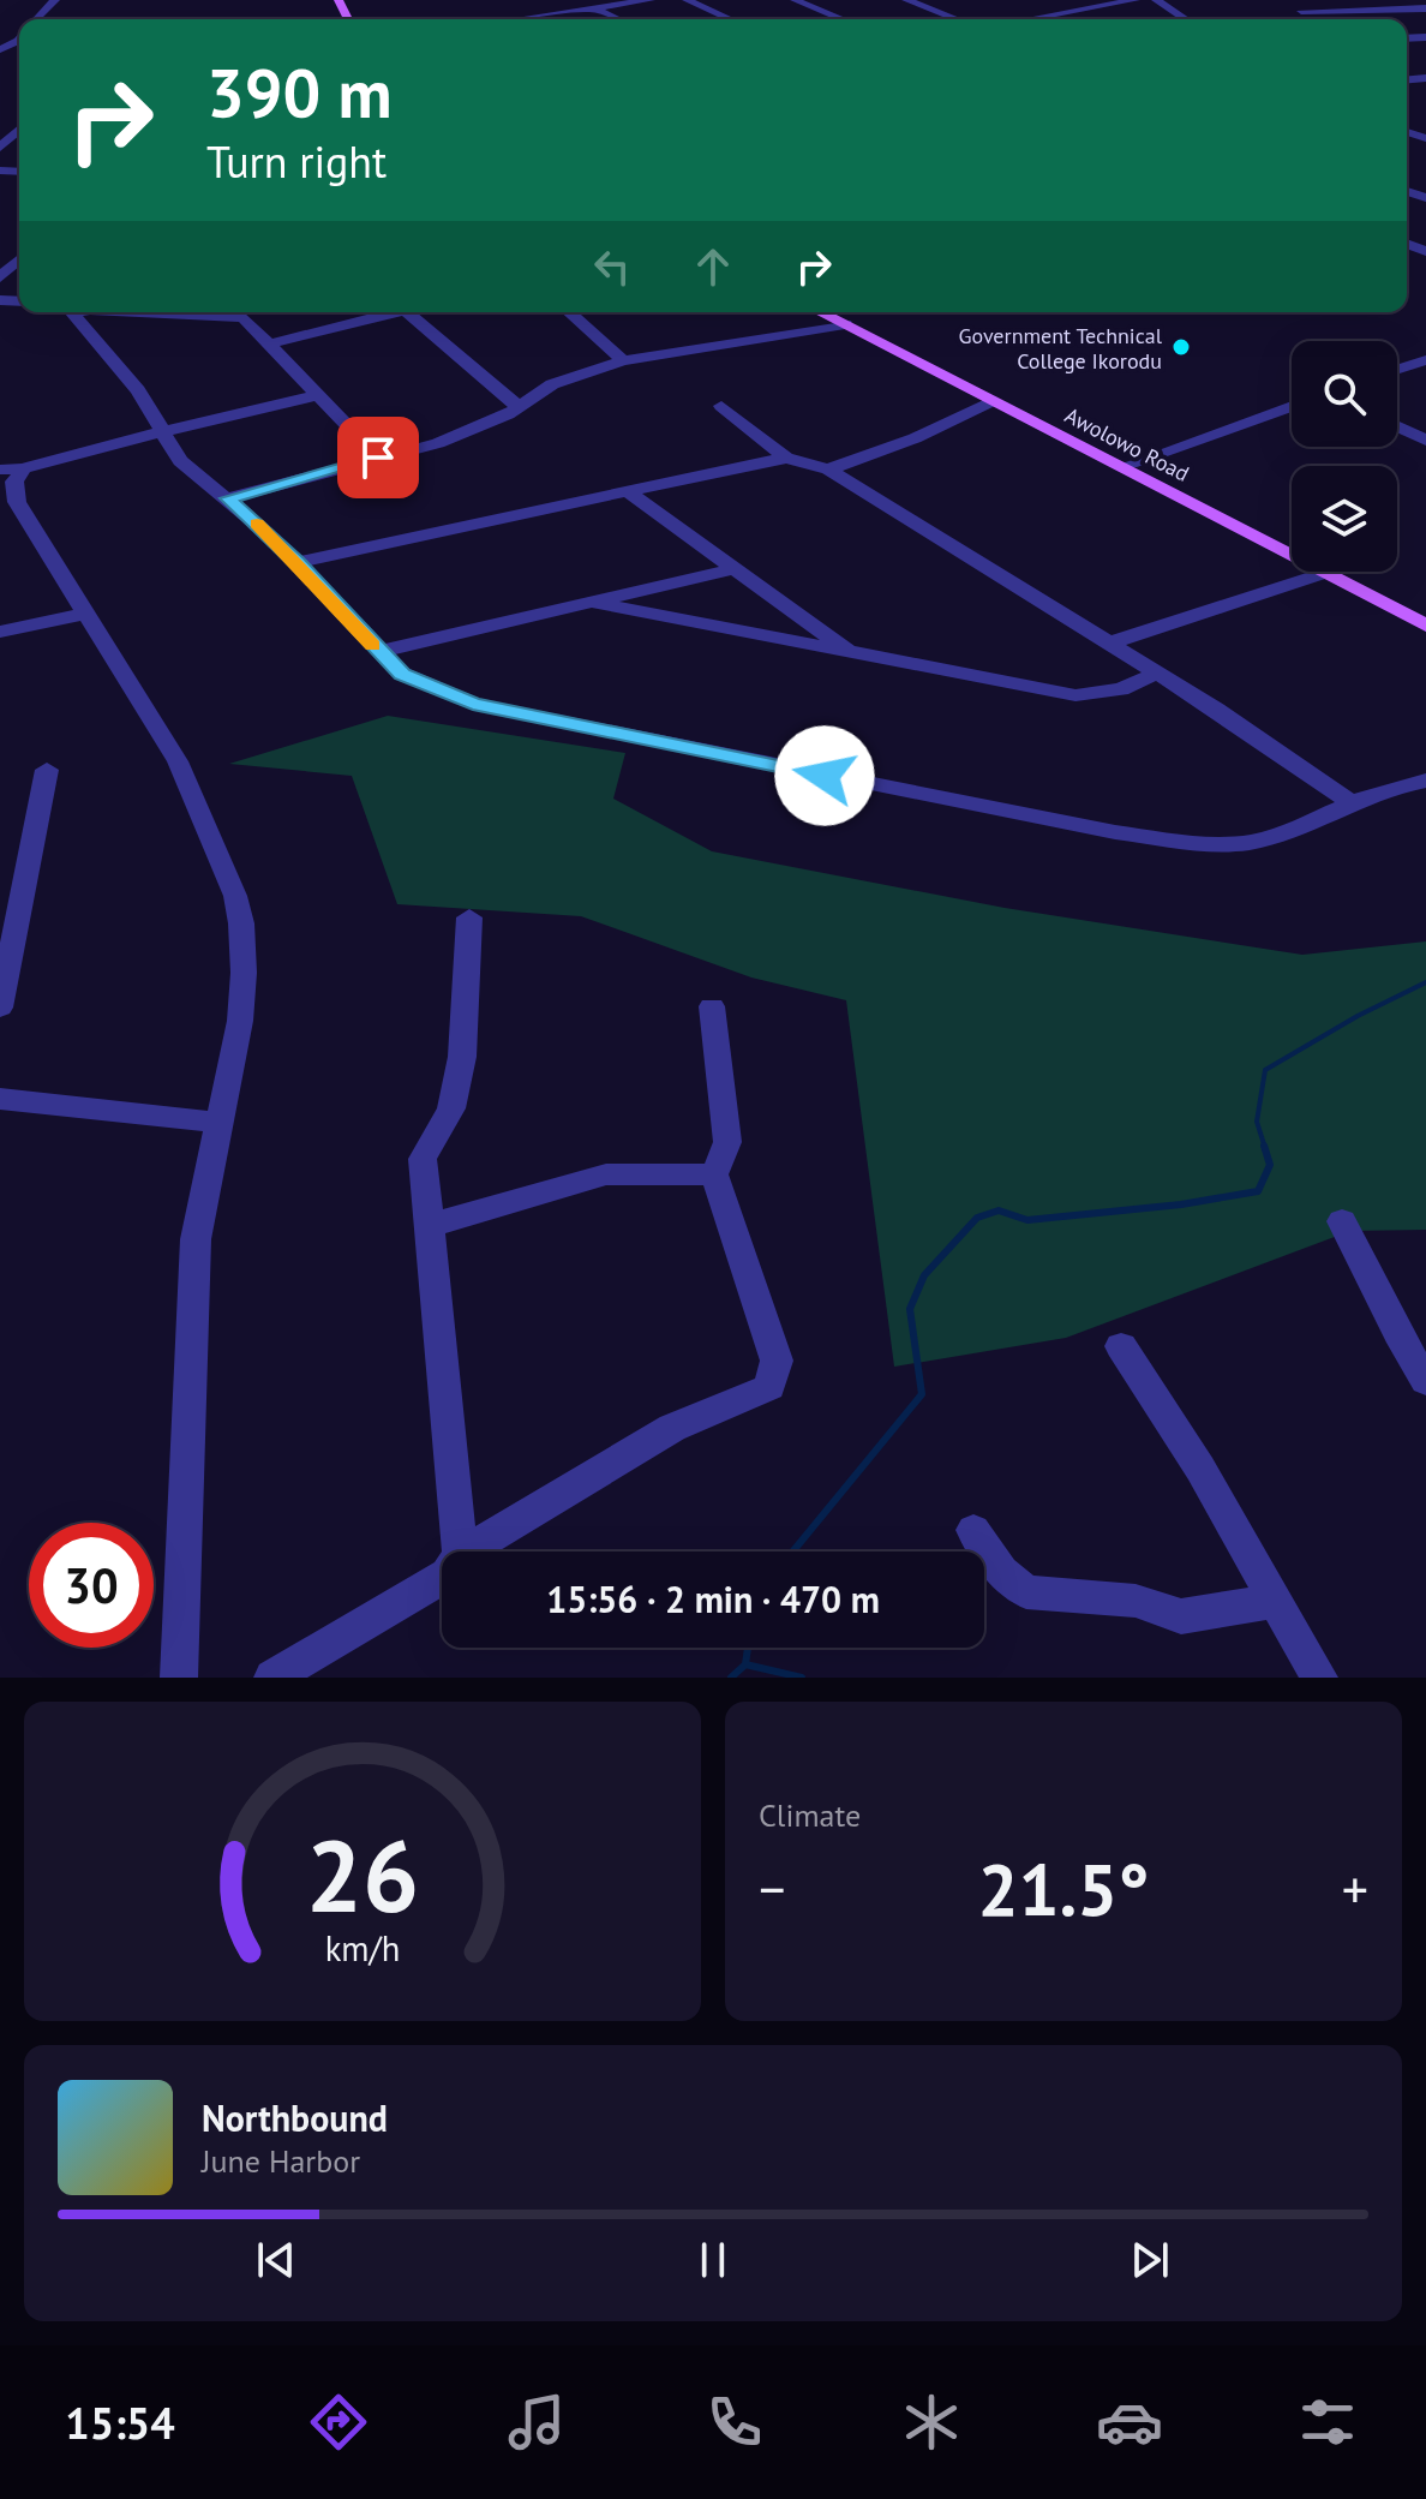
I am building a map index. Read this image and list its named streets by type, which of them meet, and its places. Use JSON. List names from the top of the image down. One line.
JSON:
{"streets":{"main road":["Awolowo Road"]},"places":["Government Technical College Ikorodu"],"page":{"turn":["390 m","Turn right"],"limit":"30","trip":"15:56 · 2 min · 470 m","tile":"Climate","heat":["−","21.5°","+"],"song":["Northbound","June Harbor"],"tabs":"15:54","gauge":["26","km/h"]}}
